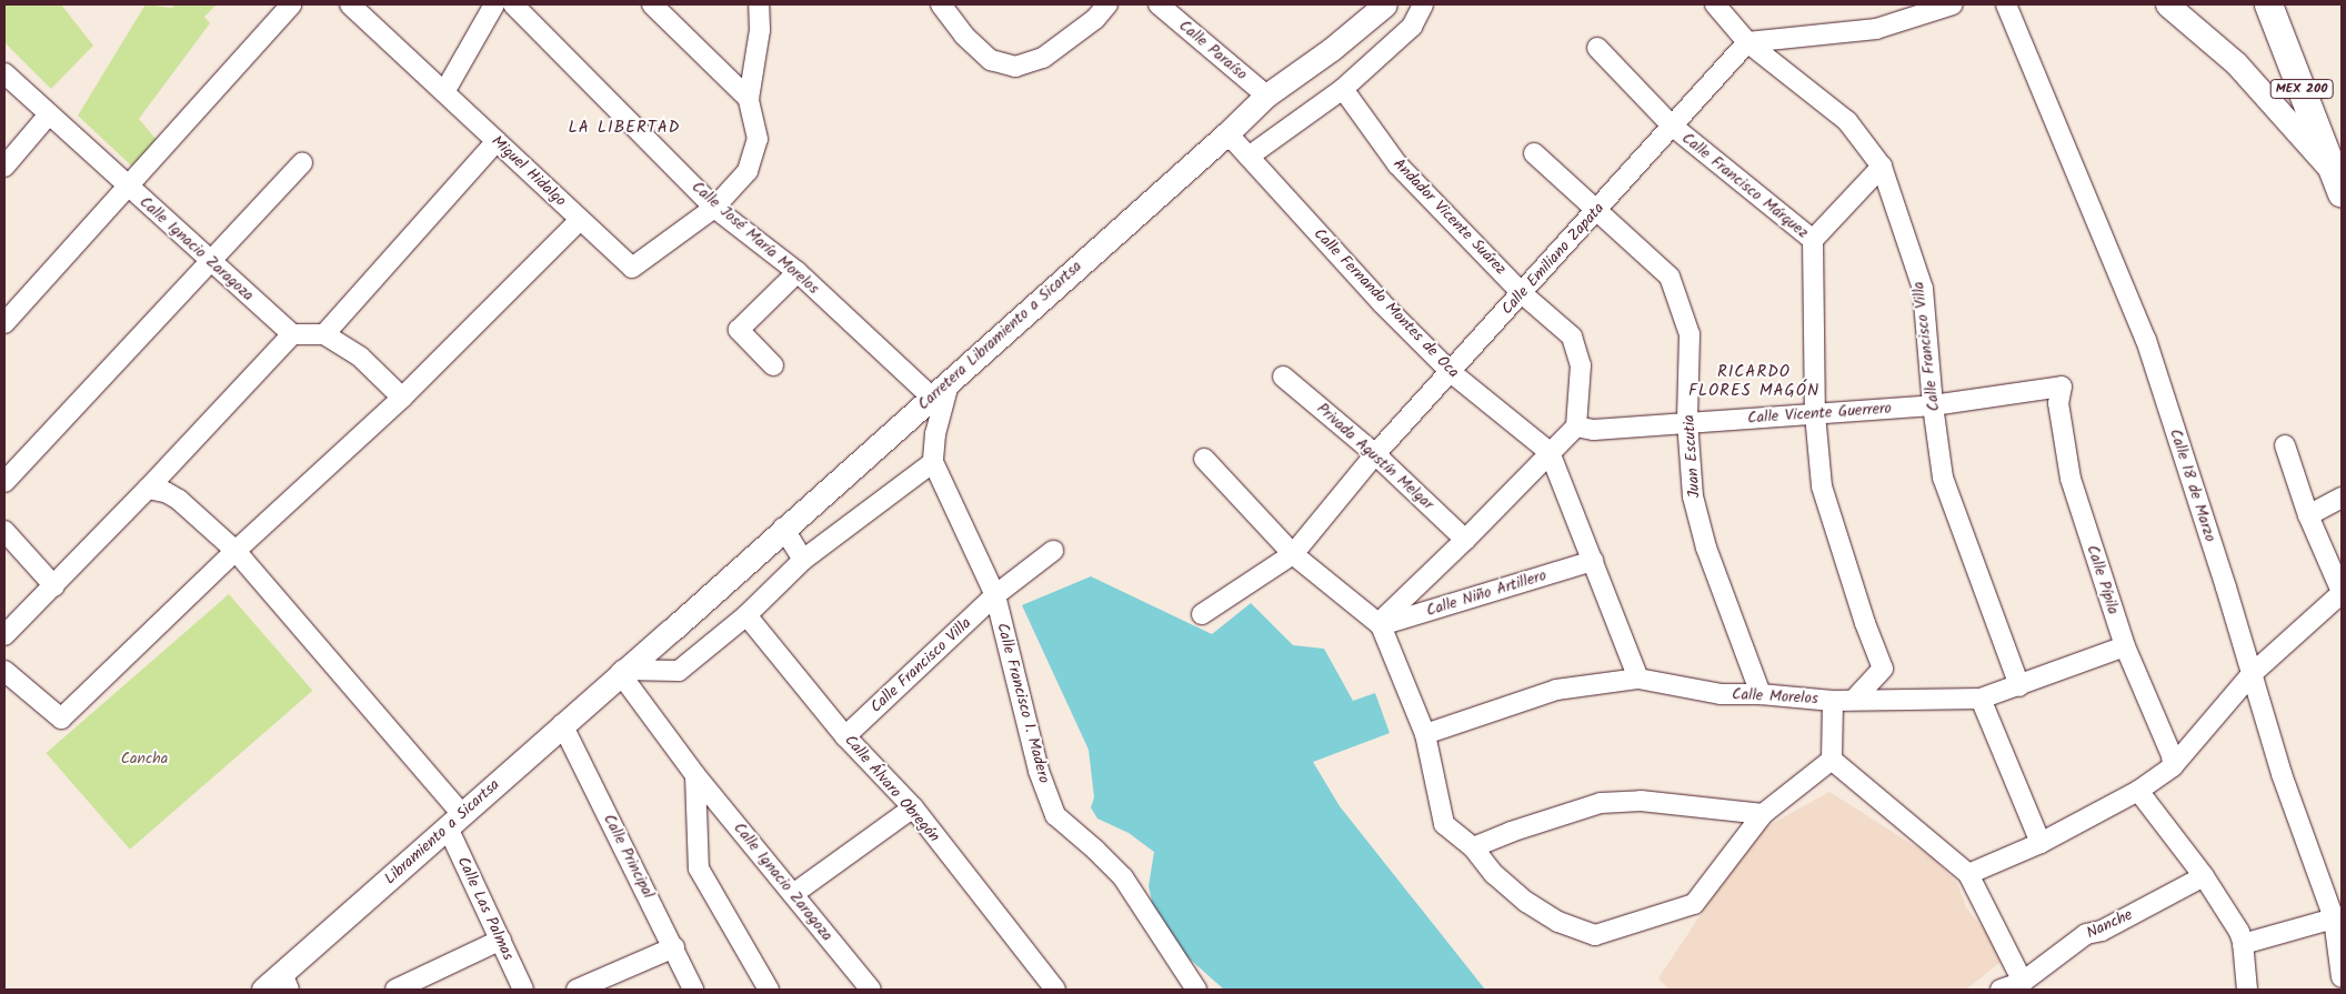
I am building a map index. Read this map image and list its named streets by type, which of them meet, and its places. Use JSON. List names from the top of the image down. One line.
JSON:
{"streets":{"highway":["MEX 200"],"main road":["Carretera Libramiento a Sicartsa","Libramiento a Sicartsa"],"street":["Calle Paraíso","Miguel Hidalgo","Calle Francisco Márquez","Andador Vicente Suárez","Calle José María Morelos","Calle Ignacio Zaragoza","Calle Emiliano Zapata","Calle Fernando Montes de Oca","Calle Francisco Villa","Calle Vicente Guerrero","Privada Agustín Melgar","Juan Escutia","Calle 18 de Marzo","Calle Pípila","Calle Niño Artillero","Calle Morelos","Calle Francisco I. Madero","Calle Álvaro Obregón","Calle Principal","Calle Las Palmas","Nanche"]},"crossings":[["Calle Paraíso","Carretera Libramiento a Sicartsa"],["Miguel Hidalgo","Calle José María Morelos"],["Calle Francisco Márquez","Calle Emiliano Zapata"],["Calle Francisco Márquez","Calle Vicente Guerrero"],["Calle Francisco Márquez","Calle Morelos"],["Andador Vicente Suárez","Calle Emiliano Zapata"],["Andador Vicente Suárez","Calle Vicente Guerrero"],["Calle José María Morelos","Carretera Libramiento a Sicartsa"],["Calle Ignacio Zaragoza","Carretera Libramiento a Sicartsa"],["Calle Ignacio Zaragoza","Libramiento a Sicartsa"],["Calle Emiliano Zapata","Calle Fernando Montes de Oca"],["Calle Emiliano Zapata","Calle Francisco Villa"],["Calle Emiliano Zapata","Privada Agustín Melgar"],["Calle Emiliano Zapata","Juan Escutia"],["Calle Fernando Montes de Oca","Carretera Libramiento a Sicartsa"],["Calle Fernando Montes de Oca","Calle Niño Artillero"],["Calle Fernando Montes de Oca","Calle Morelos"],["Carretera Libramiento a Sicartsa","Calle Francisco I. Madero"],["Carretera Libramiento a Sicartsa","Libramiento a Sicartsa"],["Calle Francisco Villa","Calle Vicente Guerrero"],["Calle Francisco Villa","Calle Morelos"],["Calle Francisco Villa","Calle Francisco I. Madero"],["Calle Francisco Villa","Calle Álvaro Obregón"],["Calle Vicente Guerrero","Juan Escutia"],["Calle Vicente Guerrero","Calle Pípila"],["Juan Escutia","Calle Morelos"],["Calle Pípila","Calle Morelos"],["Libramiento a Sicartsa","Calle Principal"],["Libramiento a Sicartsa","Calle Las Palmas"]],"districts":["LA LIBERTAD","RICARDO FLORES MAGÓN"],"parks":["Cancha"]}
